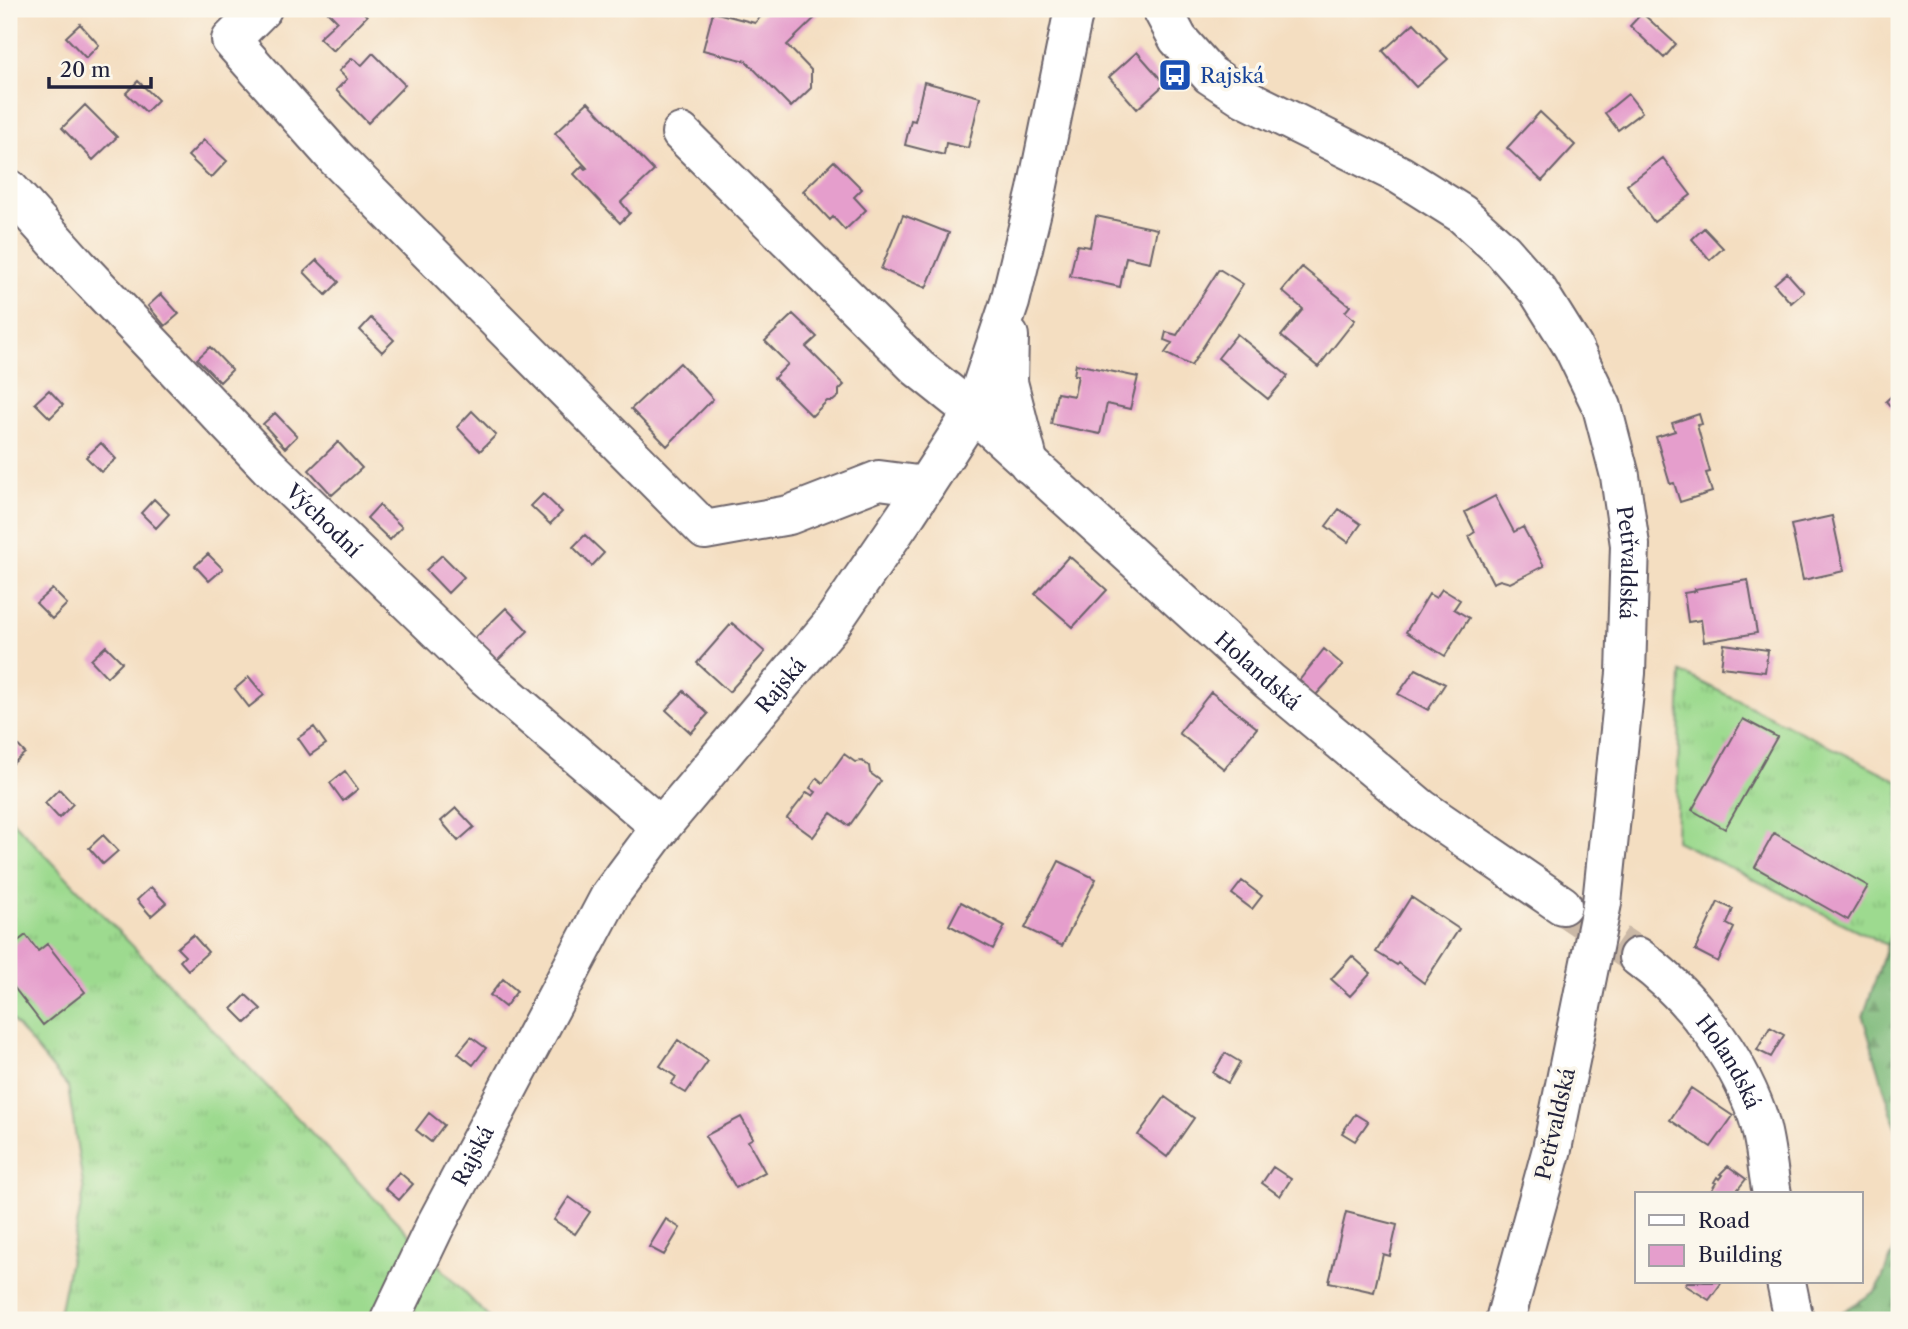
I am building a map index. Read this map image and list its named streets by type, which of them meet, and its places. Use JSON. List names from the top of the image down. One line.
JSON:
{"streets":{"street":["Východní","Petřvaldská","Holandská","Rajská"]},"crossings":[["Východní","Rajská"],["Holandská","Rajská"]],"places":{"bus stop":["Rajská"]},"legend":["Road","Building"],"scale_bar":"20 m"}
